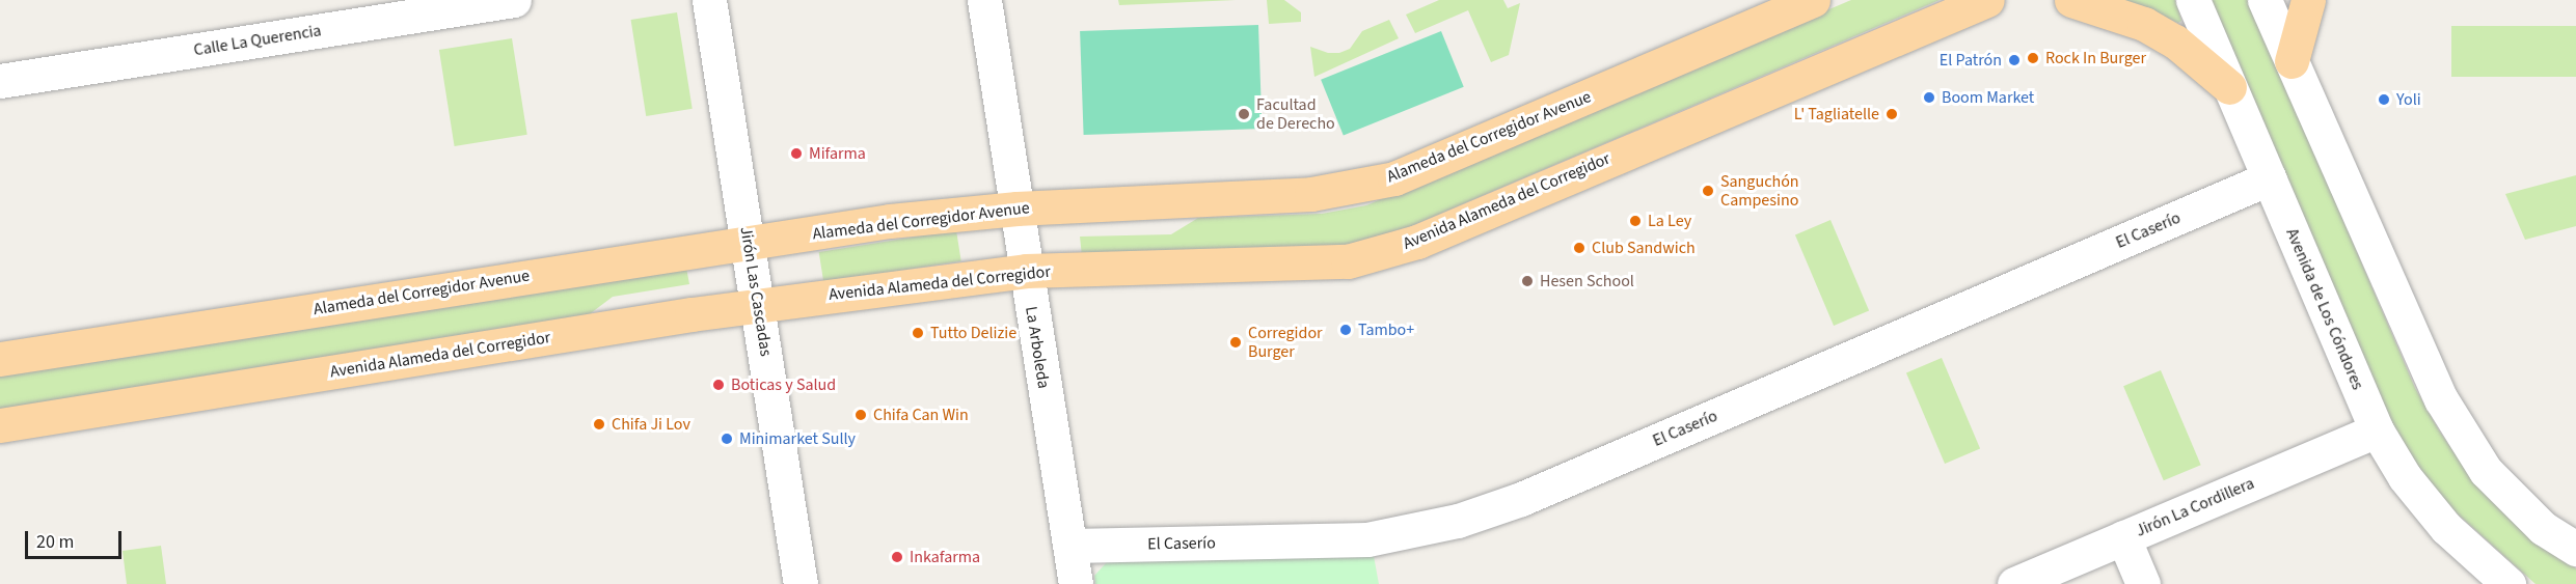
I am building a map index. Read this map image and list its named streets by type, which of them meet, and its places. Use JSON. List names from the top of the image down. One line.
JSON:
{"streets":{"main road":["Alameda del Corregidor Avenue","Avenida Alameda del Corregidor"],"street":["Calle La Querencia","El Caserío","Jirón Las Cascadas","Avenida de Los Cóndores","La Arboleda","Jirón La Cordillera"]},"crossings":[["Alameda del Corregidor Avenue","Jirón Las Cascadas"],["Alameda del Corregidor Avenue","La Arboleda"],["Avenida Alameda del Corregidor","Jirón Las Cascadas"],["Avenida Alameda del Corregidor","La Arboleda"],["El Caserío","Avenida de Los Cóndores"],["El Caserío","La Arboleda"],["Avenida de Los Cóndores","Jirón La Cordillera"]],"places":["Rock In Burger","El Patrón","Boom Market","Yoli","Facultad de Derecho","L' Tagliatelle","Mifarma","Sanguchón Campesino","La Ley","Club Sandwich","Hesen School","Tambo+","Tutto Delizie","Corregidor Burger","Boticas y Salud","Chifa Can Win","Chifa Ji Lov","Minimarket Sully","Inkafarma"],"scale_bar":"20 m"}
